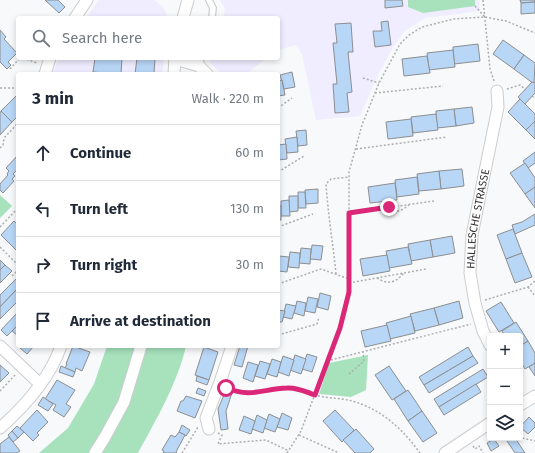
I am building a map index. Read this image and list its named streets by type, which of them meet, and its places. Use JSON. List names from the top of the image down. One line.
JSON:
{"streets":{"street":["HALLESCHE STRASSE"]},"page":{"search":"Search here","heading":["3 min","Walk · 220 m"],"list":[["Continue","60 m"],["Turn left","130 m"],["Turn right","30 m"],"Arrive at destination"],"map_buttons":["+","−"]}}
